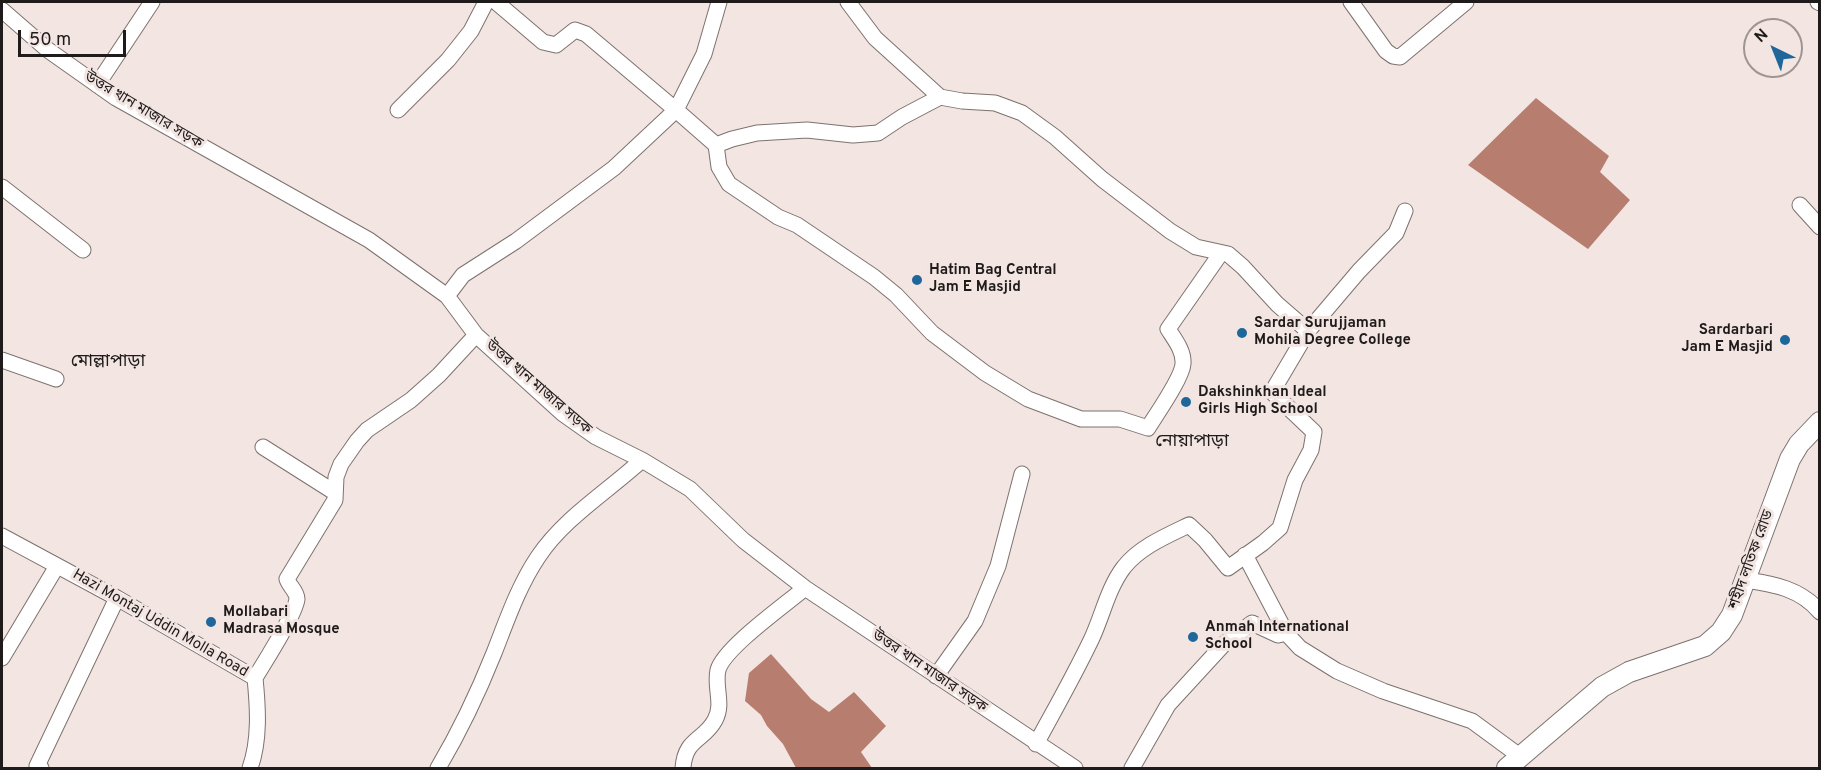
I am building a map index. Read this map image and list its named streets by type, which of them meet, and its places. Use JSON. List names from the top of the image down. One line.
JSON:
{"streets":{"street":["উত্তর খান মাজার সড়ক","শহীদ লতিফ রোড","Hazi Montaj Uddin Molla Road"]},"crossings":[["উত্তর খান মাজার সড়ক","Hazi Montaj Uddin Molla Road"]],"districts":["মোল্লাপাড়া","নোয়াপাড়া"],"places":["Hatim Bag Central Jam E Masjid","Sardar Surujjaman Mohila Degree College","Sardarbari Jam E Masjid","Dakshinkhan Ideal Girls High School","Mollabari Madrasa Mosque","Anmah International School"],"scale_bar":"50 m","north":"top left"}
